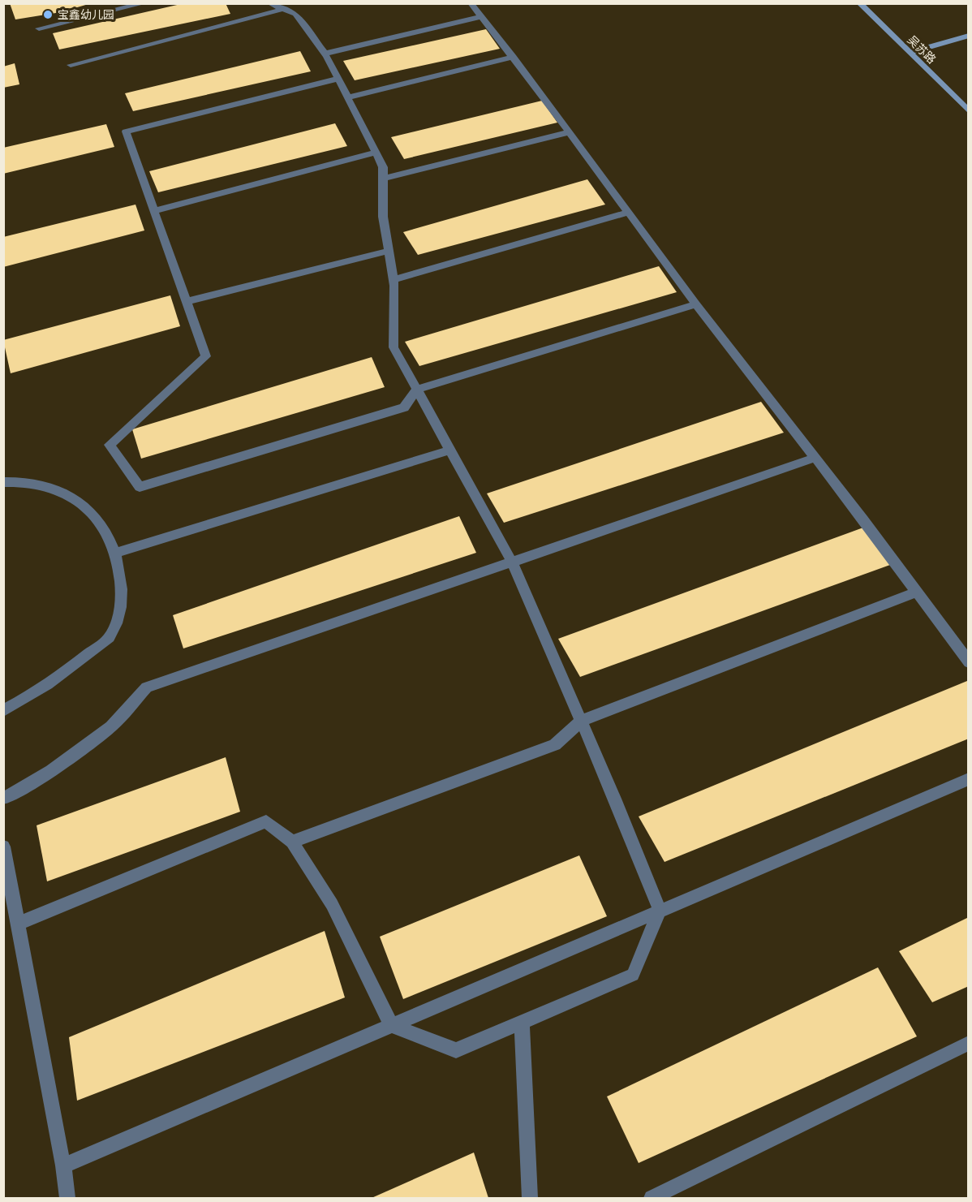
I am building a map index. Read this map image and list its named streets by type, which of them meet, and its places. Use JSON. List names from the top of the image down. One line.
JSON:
{"streets":{"street":["吴苏路"]},"places":["宝鑫幼儿园"]}
